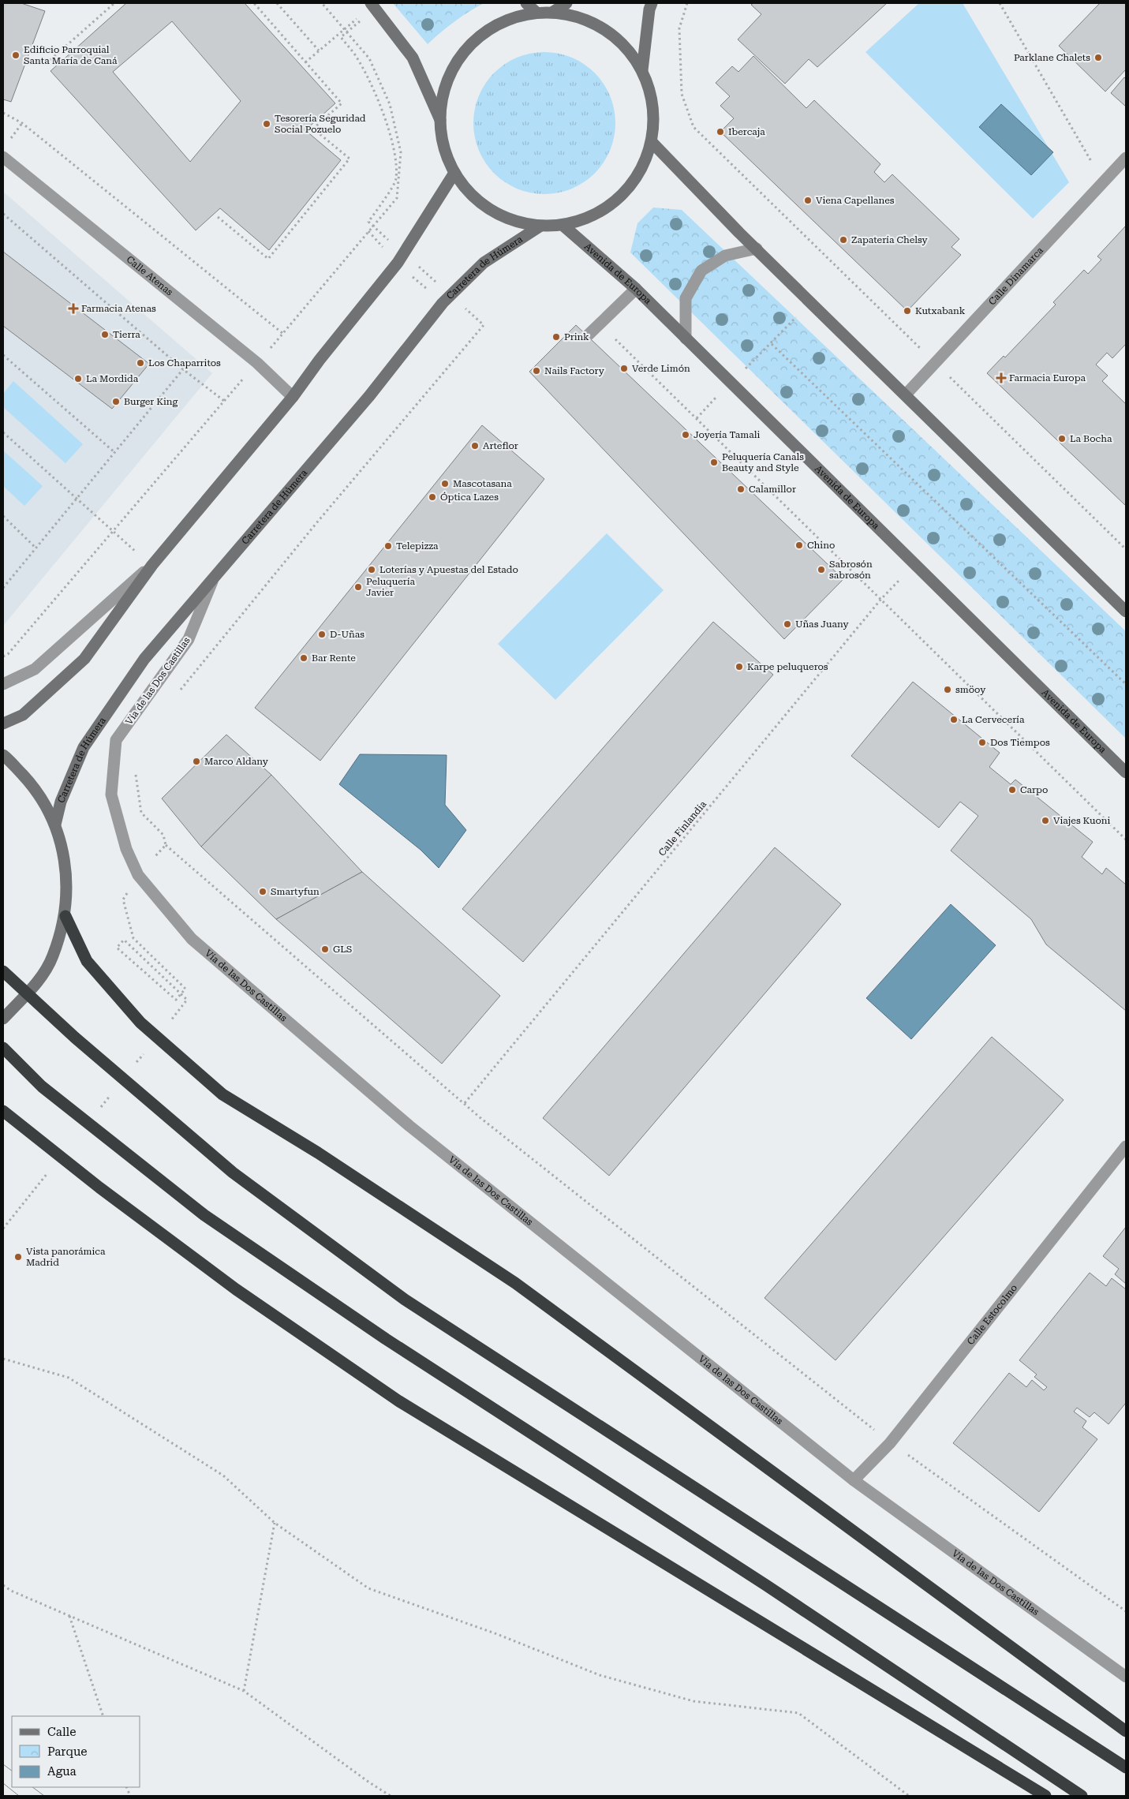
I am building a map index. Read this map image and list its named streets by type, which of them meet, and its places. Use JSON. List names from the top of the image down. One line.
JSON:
{"streets":{"street":["Carretera de Húmera","Avenida de Europa","Calle Atenas","Calle Dinamarca","Vía de las Dos Castillas","Calle Estocolmo"],"path":["Calle Finlandia"]},"crossings":[["Carretera de Húmera","Vía de las Dos Castillas"],["Avenida de Europa","Calle Finlandia"],["Vía de las Dos Castillas","Calle Estocolmo"]],"places":{"other":["Edificio Parroquial Santa María de Caná","Parklane Chalets","Tesorería Seguridad Social Pozuelo","Ibercaja","Viena Capellanes","Zapatería Chelsy","Kutxabank","Tierra","Prink","Los Chaparritos","Verde Limón","Nails Factory","La Mordida","Burger King","Joyería Tamali","La Bocha","Arteflor","Peluquería Canals Beauty and Style","Mascotasana","Calamillor","Óptica Lazes","Chino","Telepizza","Loterías y Apuestas del Estado","Sabrosón sabrosón","Peluquería Javier","Uñas Juany","D-Uñas","Bar Rente","Karpe peluqueros","smöoy","La Cervecería","Dos Tiempos","Marco Aldany","Carpo","Viajes Kuoni","Smartyfun","GLS","Vista panorámica Madrid"],"health":["Farmacia Atenas","Farmacia Europa"]},"legend":["Calle","Parque","Agua"]}
